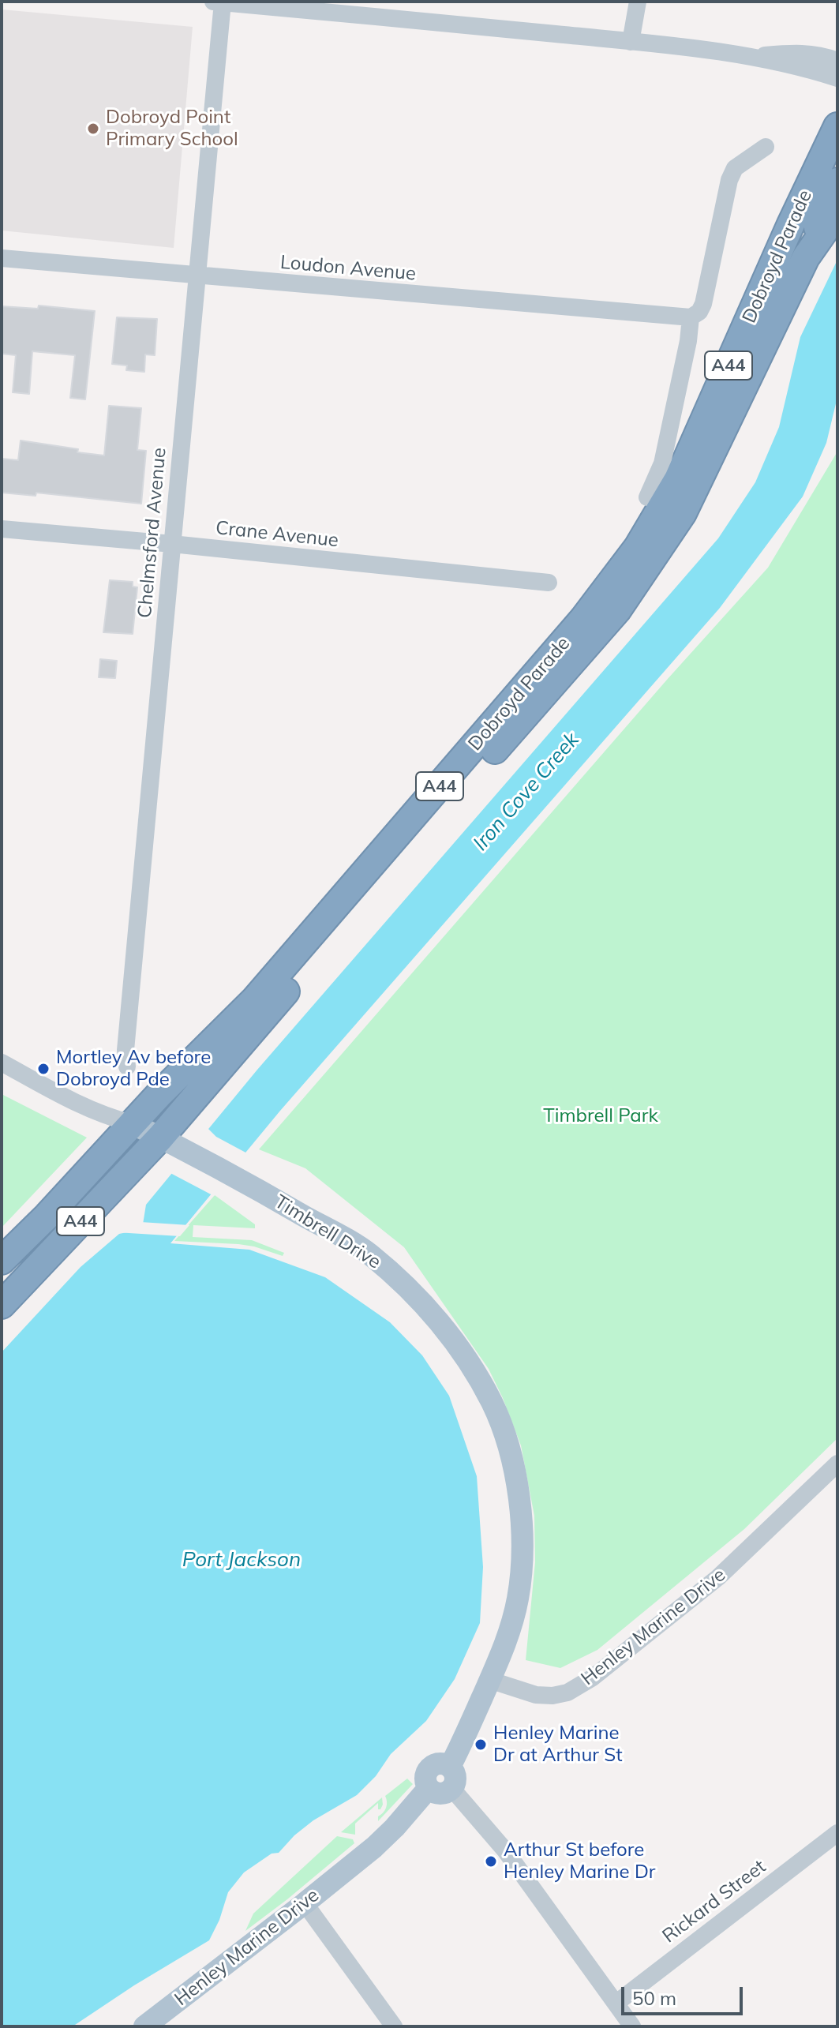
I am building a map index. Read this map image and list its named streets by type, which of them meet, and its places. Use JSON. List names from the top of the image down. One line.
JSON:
{"streets":{"highway":["Dobroyd Parade","A44"],"main road":["Timbrell Drive","Henley Marine Drive"],"street":["Loudon Avenue","Chelmsford Avenue","Crane Avenue","Rickard Street"]},"crossings":[["Dobroyd Parade","Timbrell Drive"],["Loudon Avenue","Chelmsford Avenue"],["Chelmsford Avenue","Crane Avenue"],["Timbrell Drive","Henley Marine Drive"]],"water":["Iron Cove Creek","Port Jackson"],"parks":["Timbrell Park"],"places":["Dobroyd Point Primary School","Mortley Av before Dobroyd Pde","Henley Marine Dr at Arthur St","Arthur St before Henley Marine Dr"],"scale_bar":"50 m"}
